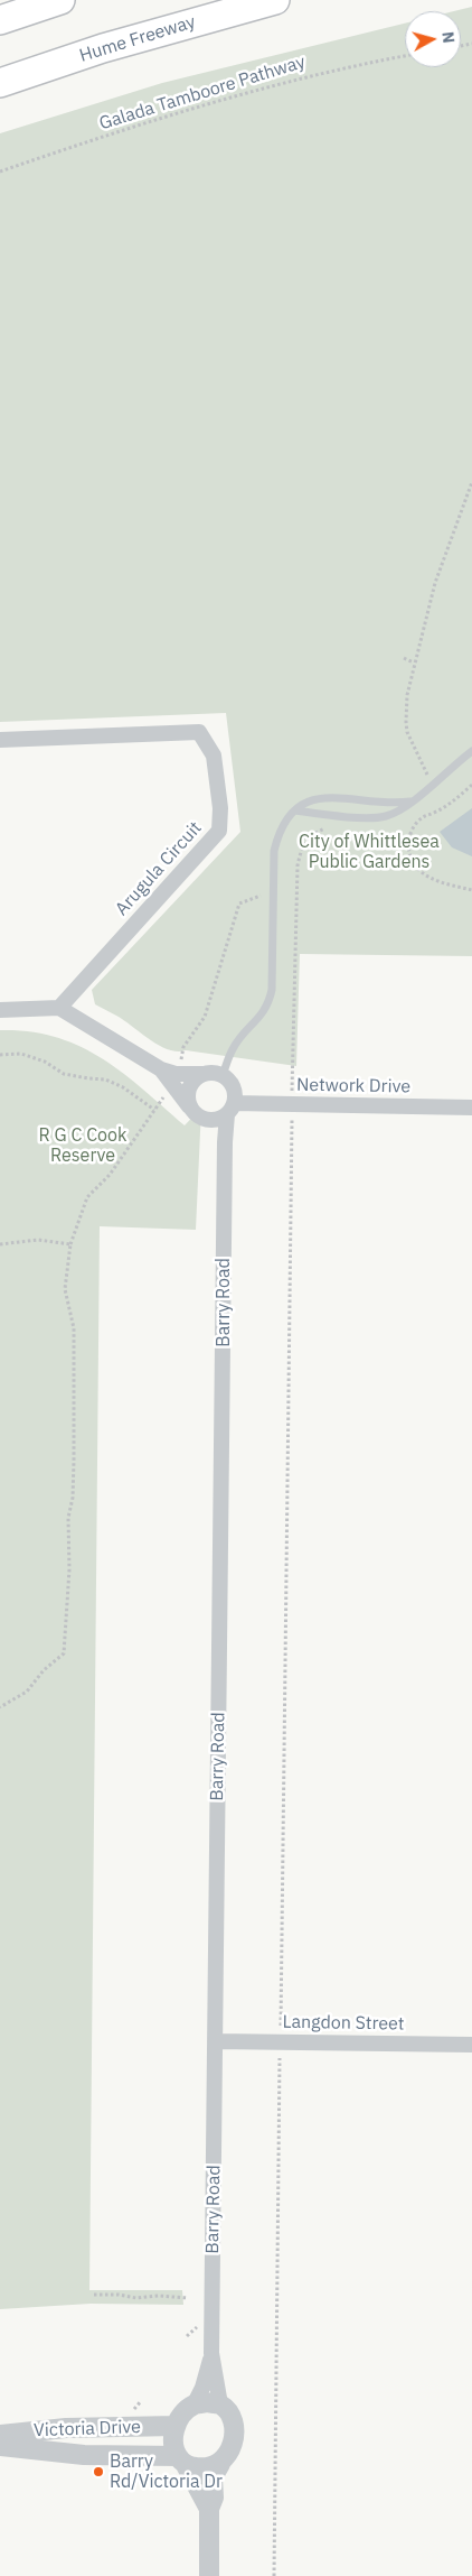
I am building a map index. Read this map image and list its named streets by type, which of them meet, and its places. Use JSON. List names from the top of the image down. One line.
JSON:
{"streets":{"highway":["Hume Freeway"],"street":["Arugula Circuit","Network Drive","Barry Road","Langdon Street","Victoria Drive"],"path":["Galada Tamboore Pathway"]},"crossings":[["Network Drive","Barry Road"],["Barry Road","Langdon Street"],["Barry Road","Victoria Drive"]],"parks":["City of Whittlesea Public Gardens","R G C Cook Reserve"],"places":["Barry Rd/Victoria Dr"],"north":"right"}
